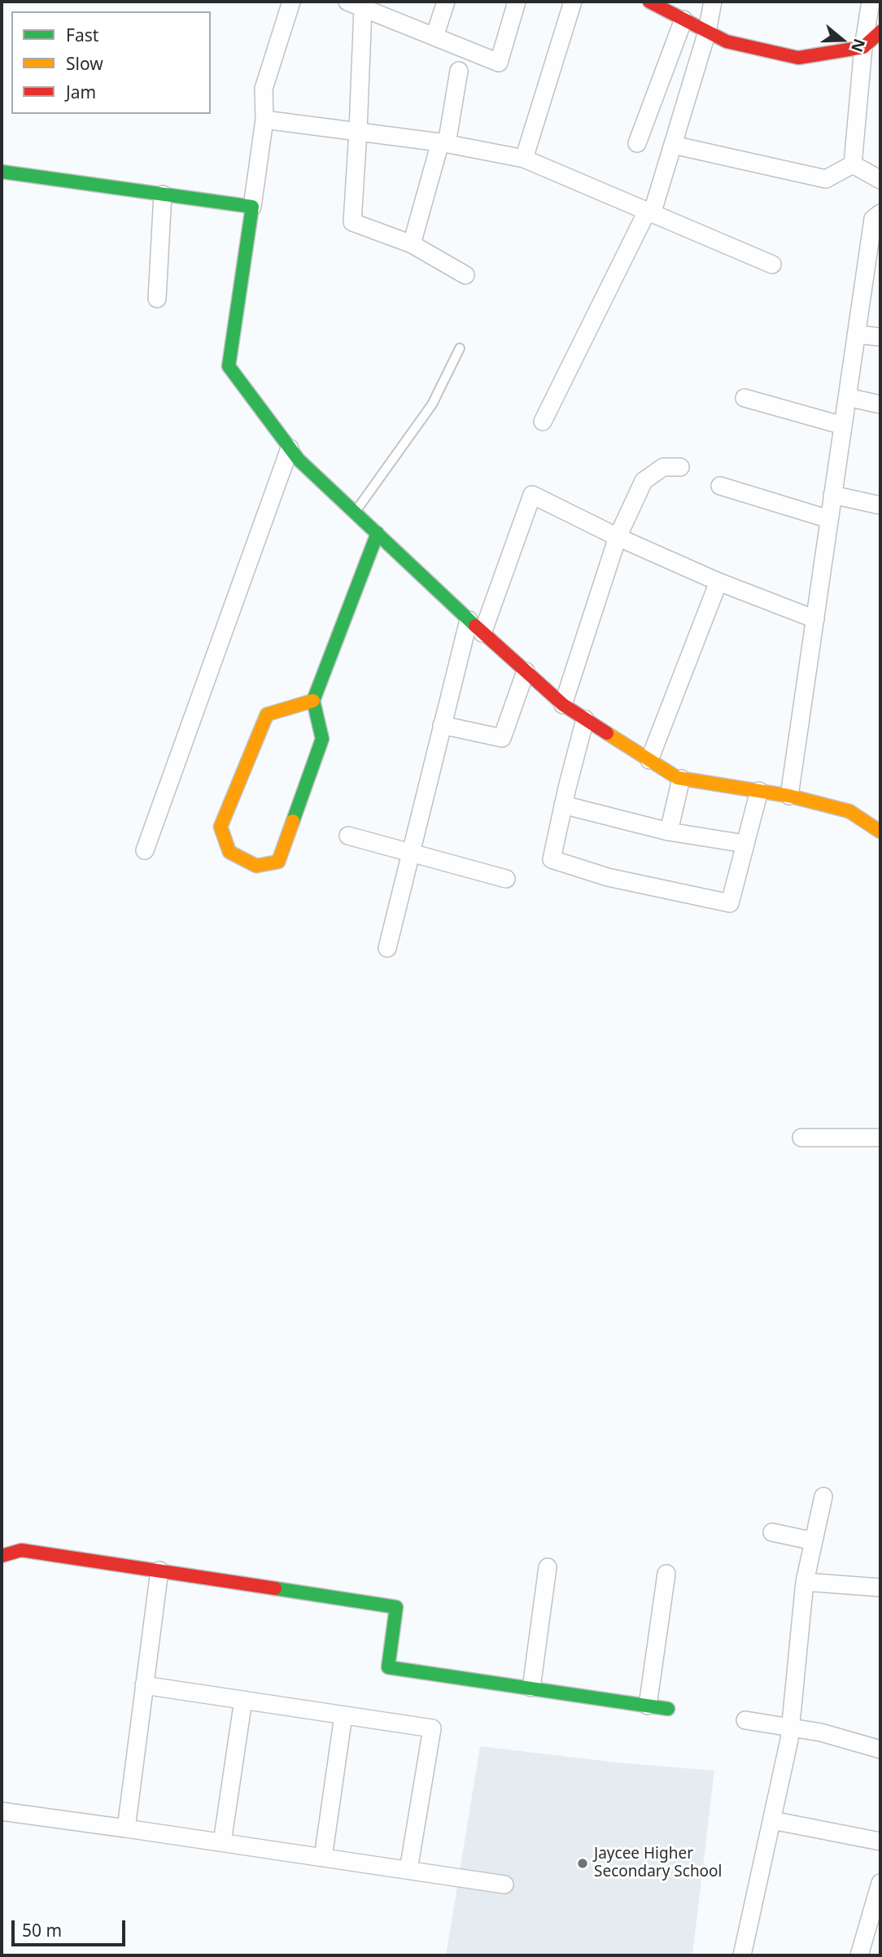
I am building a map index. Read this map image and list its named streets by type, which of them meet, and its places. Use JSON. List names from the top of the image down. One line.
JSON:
{"places":["Jaycee Higher Secondary School"],"legend":["Fast","Slow","Jam"],"scale_bar":"50 m","north":"right"}
